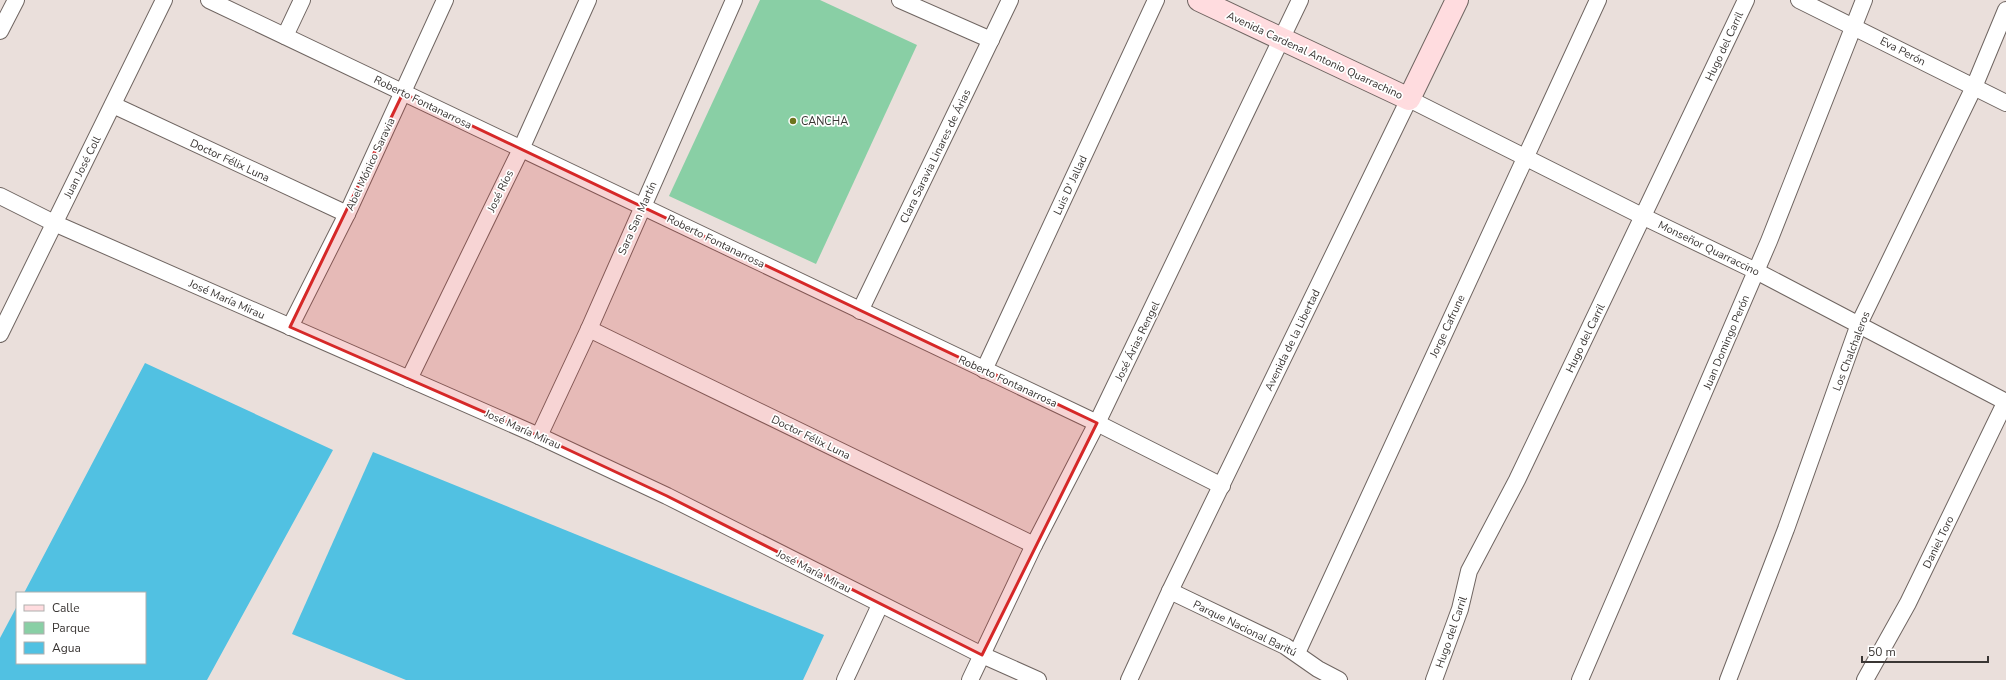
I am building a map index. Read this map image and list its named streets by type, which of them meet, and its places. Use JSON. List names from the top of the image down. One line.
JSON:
{"streets":{"street":["Hugo del Carril","Eva Perón","Avenida Cardenal Antonio Quarrachino","Roberto Fontanarrosa","Clara Saravia Linares de Árias","Doctor Félix Luna","Abel Mónico Saravia","Juan José Coll","Luis D' Jallad","José Ríos","Sara San Martín","Monseñor Quarraccino","José María Mirau","Jorge Cafrune","Avenida de la Libertad","José Árias Rengel","Juan Domingo Perón","Los Chalchaleros","Daniel Toro","Parque Nacional Baritú"]},"crossings":[["Hugo del Carril","Monseñor Quarraccino"],["Eva Perón","Juan Domingo Perón"],["Eva Perón","Los Chalchaleros"],["Avenida Cardenal Antonio Quarrachino","Monseñor Quarraccino"],["Avenida Cardenal Antonio Quarrachino","Avenida de la Libertad"],["Avenida Cardenal Antonio Quarrachino","José Árias Rengel"],["Roberto Fontanarrosa","Clara Saravia Linares de Árias"],["Roberto Fontanarrosa","Abel Mónico Saravia"],["Roberto Fontanarrosa","Luis D' Jallad"],["Roberto Fontanarrosa","José Ríos"],["Roberto Fontanarrosa","Sara San Martín"],["Roberto Fontanarrosa","Avenida de la Libertad"],["Roberto Fontanarrosa","José Árias Rengel"],["Doctor Félix Luna","Abel Mónico Saravia"],["Doctor Félix Luna","Juan José Coll"],["Doctor Félix Luna","Sara San Martín"],["Doctor Félix Luna","José Árias Rengel"],["Abel Mónico Saravia","José María Mirau"],["Juan José Coll","José María Mirau"],["José Ríos","José María Mirau"],["Sara San Martín","José María Mirau"],["Monseñor Quarraccino","Jorge Cafrune"],["Monseñor Quarraccino","Avenida de la Libertad"],["Monseñor Quarraccino","Juan Domingo Perón"],["Monseñor Quarraccino","Los Chalchaleros"],["Monseñor Quarraccino","Daniel Toro"],["José María Mirau","José Árias Rengel"],["Jorge Cafrune","Parque Nacional Baritú"],["Avenida de la Libertad","Parque Nacional Baritú"]],"places":["CANCHA"],"legend":["Calle","Parque","Agua"],"scale_bar":"50 m"}
